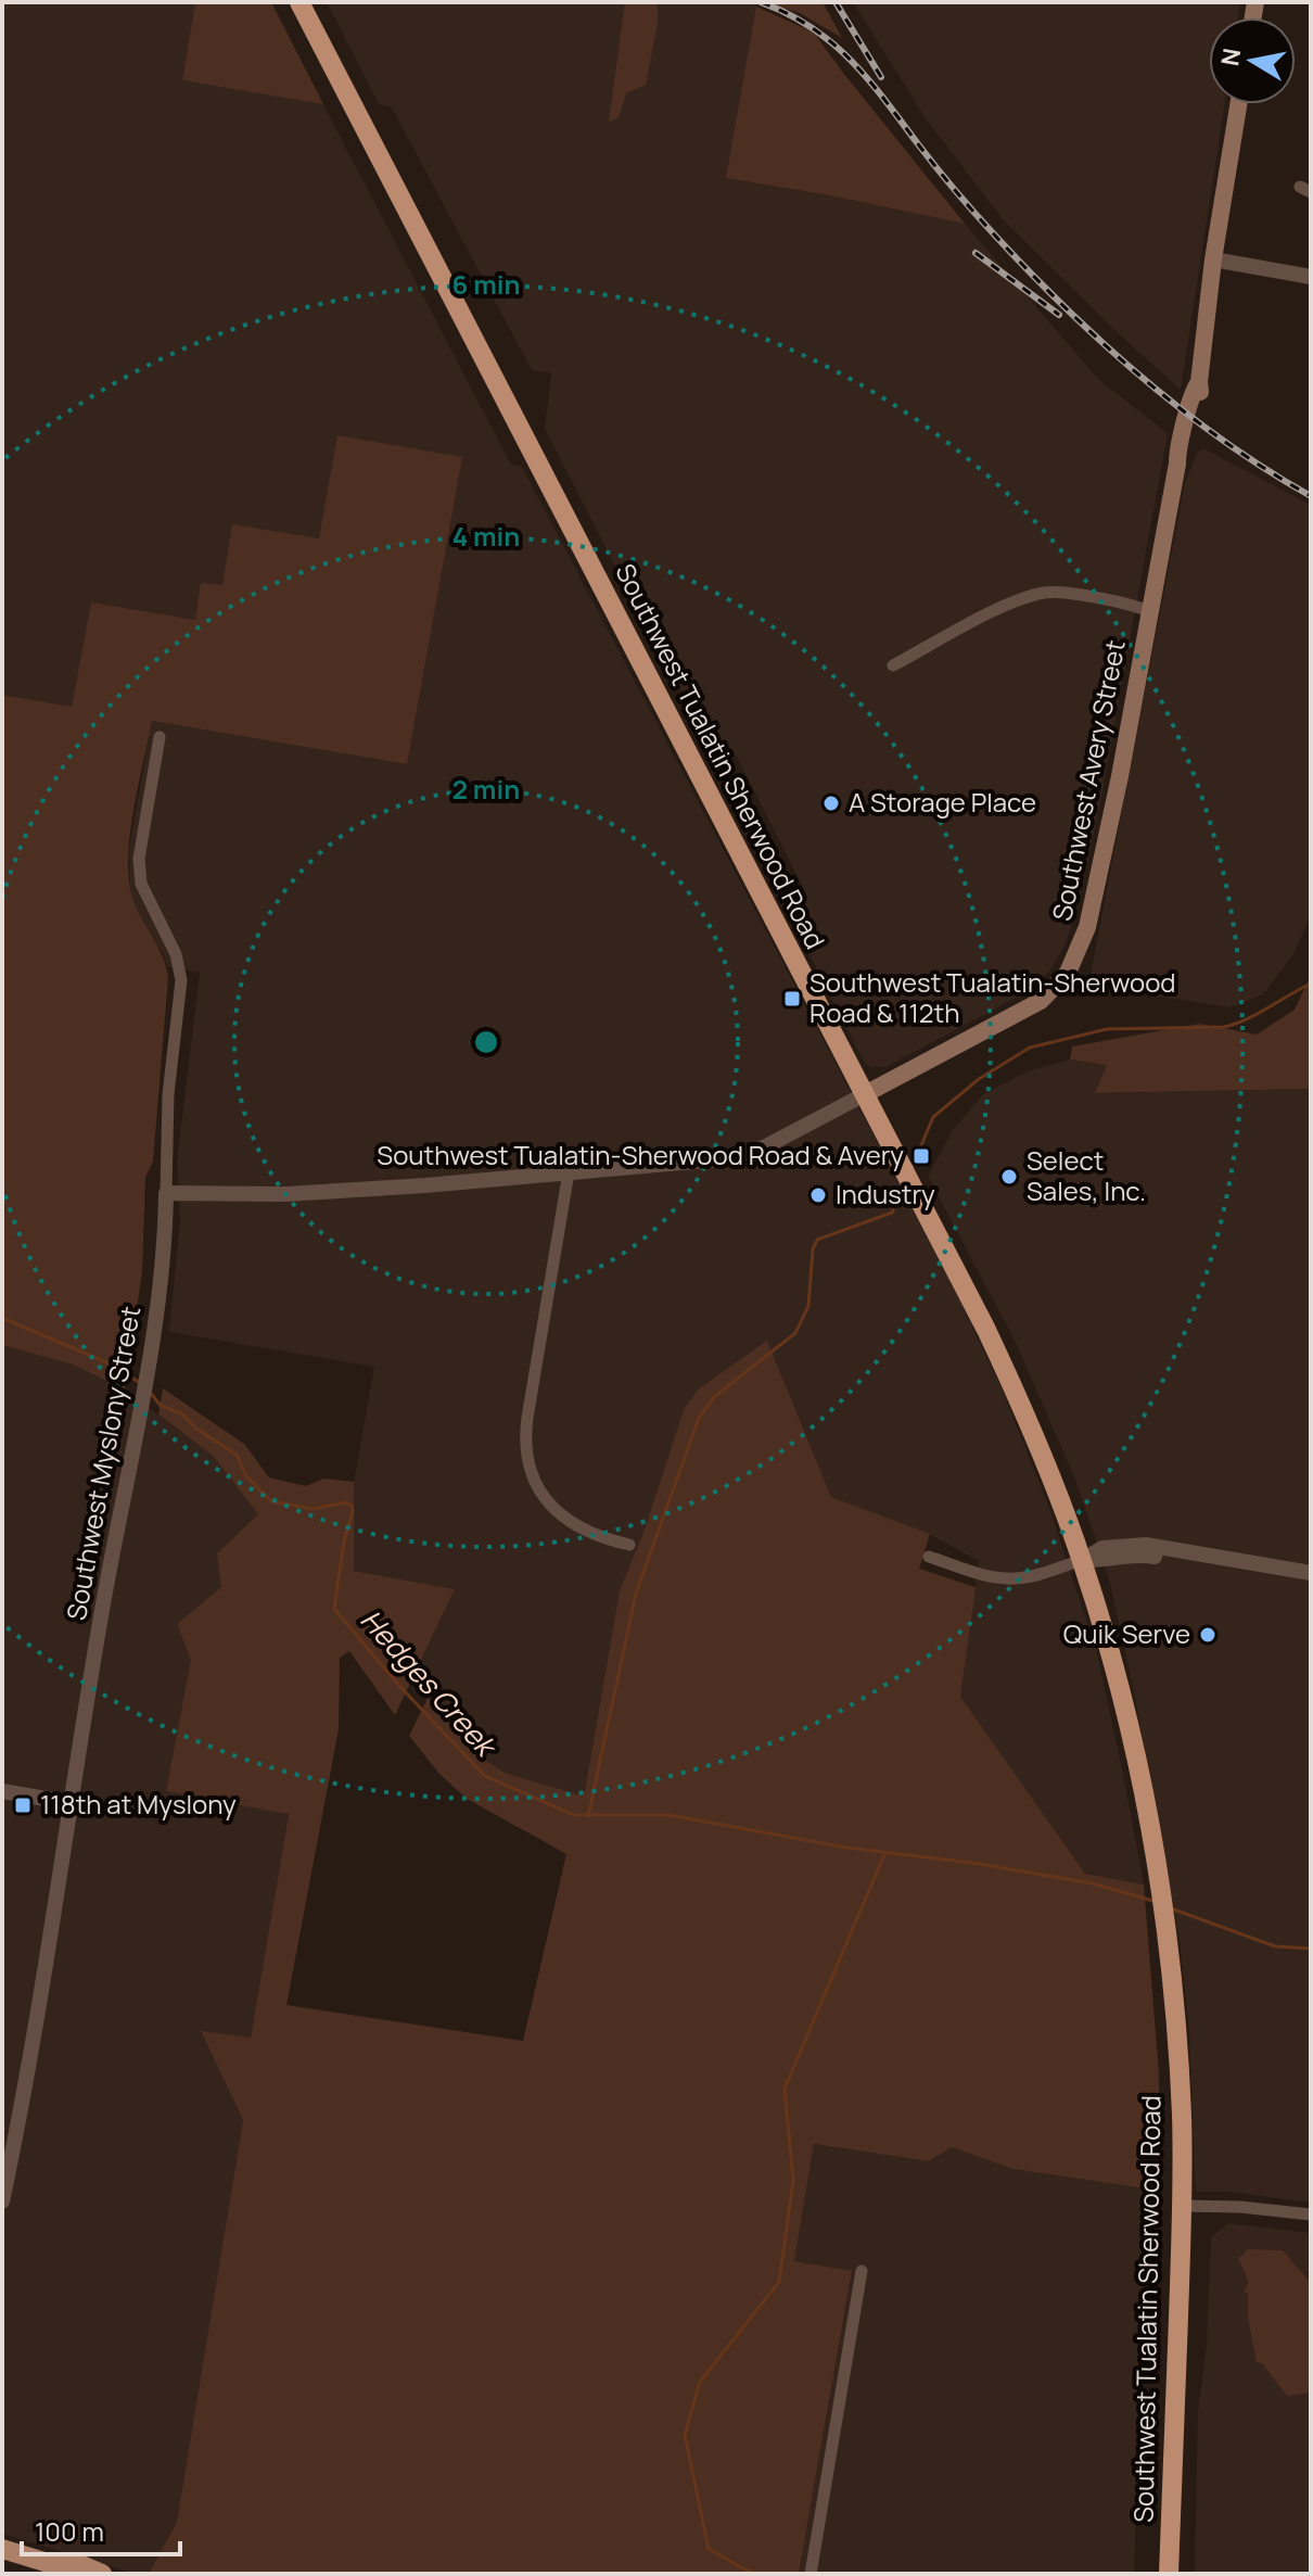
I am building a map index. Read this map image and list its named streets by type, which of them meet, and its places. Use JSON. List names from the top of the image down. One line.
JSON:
{"streets":{"highway":["Southwest Tualatin Sherwood Road"],"main road":["Southwest Avery Street"],"street":["Southwest Myslony Street"]},"crossings":[["Southwest Tualatin Sherwood Road","Southwest Avery Street"]],"water":["Hedges Creek"],"places":{"other":["A Storage Place","Select Sales, Inc.","Industry","Quik Serve"],"transit":["Southwest Tualatin-Sherwood Road & 112th","Southwest Tualatin-Sherwood Road & Avery","118th at Myslony"]},"scale_bar":"100 m","north":"left","rings":["6 min","4 min","2 min"]}
